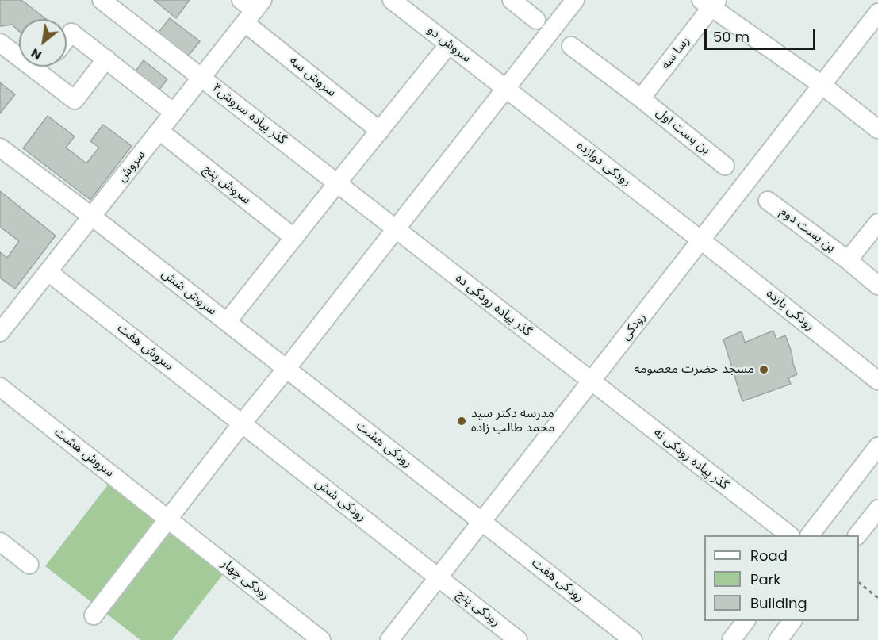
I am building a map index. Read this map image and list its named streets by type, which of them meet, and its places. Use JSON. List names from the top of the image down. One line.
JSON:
{"streets":{"street":["سروش دو","رسا سه","سروش سه","گذر پیاده سروش۴","بن بست اول","رودکی دوازده","سروش","سروش پنج","بن بست دوم","سروش شش","گذر پیاده رودکی ده","رودکی یازده","رودکی","سروش هفت","رودکی هشت","سروش هشت","گذر پیاده رودکی نه","رودکی شش","رودکی چهار","رودکی هفت","رودکی پنج"]},"crossings":[["سروش دو","رودکی دوازده"],["رسا سه","بن بست اول"],["سروش سه","سروش"],["گذر پیاده سروش۴","سروش"],["گذر پیاده سروش۴","گذر پیاده رودکی ده"],["رودکی دوازده","رودکی یازده"],["رودکی دوازده","رودکی"],["سروش","سروش پنج"],["سروش","سروش شش"],["سروش","سروش هفت"],["سروش شش","رودکی هشت"],["گذر پیاده رودکی ده","رودکی"],["گذر پیاده رودکی ده","گذر پیاده رودکی نه"],["رودکی یازده","رودکی"],["رودکی","رودکی هشت"],["رودکی","گذر پیاده رودکی نه"],["رودکی","رودکی شش"],["رودکی","رودکی هفت"],["رودکی","رودکی پنج"],["سروش هفت","رودکی شش"],["رودکی هشت","رودکی هفت"],["سروش هشت","رودکی چهار"],["رودکی شش","رودکی پنج"]],"places":["مسجد حضرت معصومه","مدرسه دکتر سید محمد طالب زاده"],"legend":["Road","Park","Building"],"scale_bar":"50 m","north":"bottom left"}
